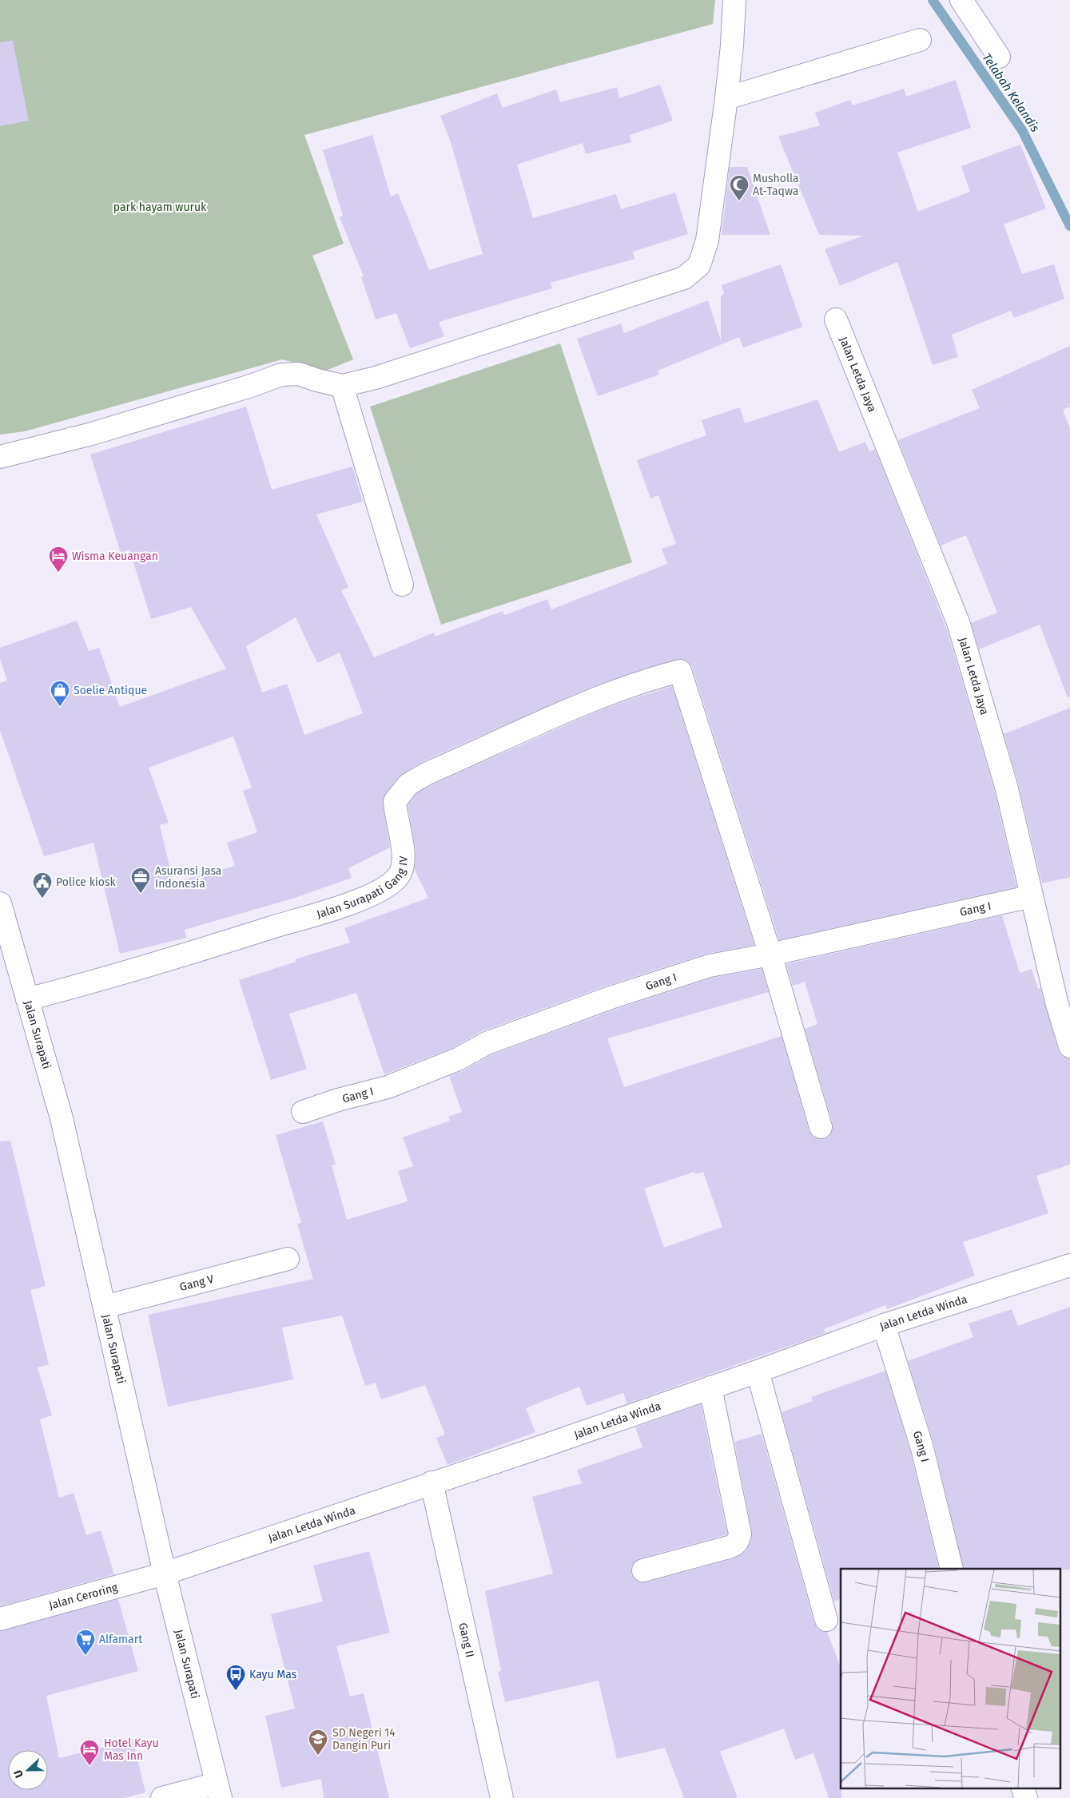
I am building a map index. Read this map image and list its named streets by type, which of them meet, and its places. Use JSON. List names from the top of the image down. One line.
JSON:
{"streets":{"street":["Jalan Letda Jaya","Jalan Surapati Gang IV","Gang I","Jalan Surapati","Gang V","Jalan Letda Winda","Jalan Ceroring","Gang II"]},"crossings":[["Jalan Letda Jaya","Gang I"],["Jalan Surapati Gang IV","Gang I"],["Jalan Surapati Gang IV","Jalan Surapati"],["Gang I","Jalan Letda Winda"],["Jalan Surapati","Gang V"],["Jalan Surapati","Jalan Letda Winda"],["Jalan Surapati","Jalan Ceroring"],["Jalan Letda Winda","Jalan Ceroring"],["Jalan Letda Winda","Gang II"]],"water":["Telabah Kelandis"],"parks":["park hayam wuruk"],"places":{"mosque":["Musholla At-Taqwa"],"hotel":["Wisma Keuangan","Hotel Kayu Mas Inn"],"shop":["Soelie Antique"],"office":["Asuransi Jasa Indonesia"],"public building":["Police kiosk"],"supermarket":["Alfamart"],"bus stop":["Kayu Mas"],"school or university":["SD Negeri 14 Dangin Puri"]},"north":"left"}
